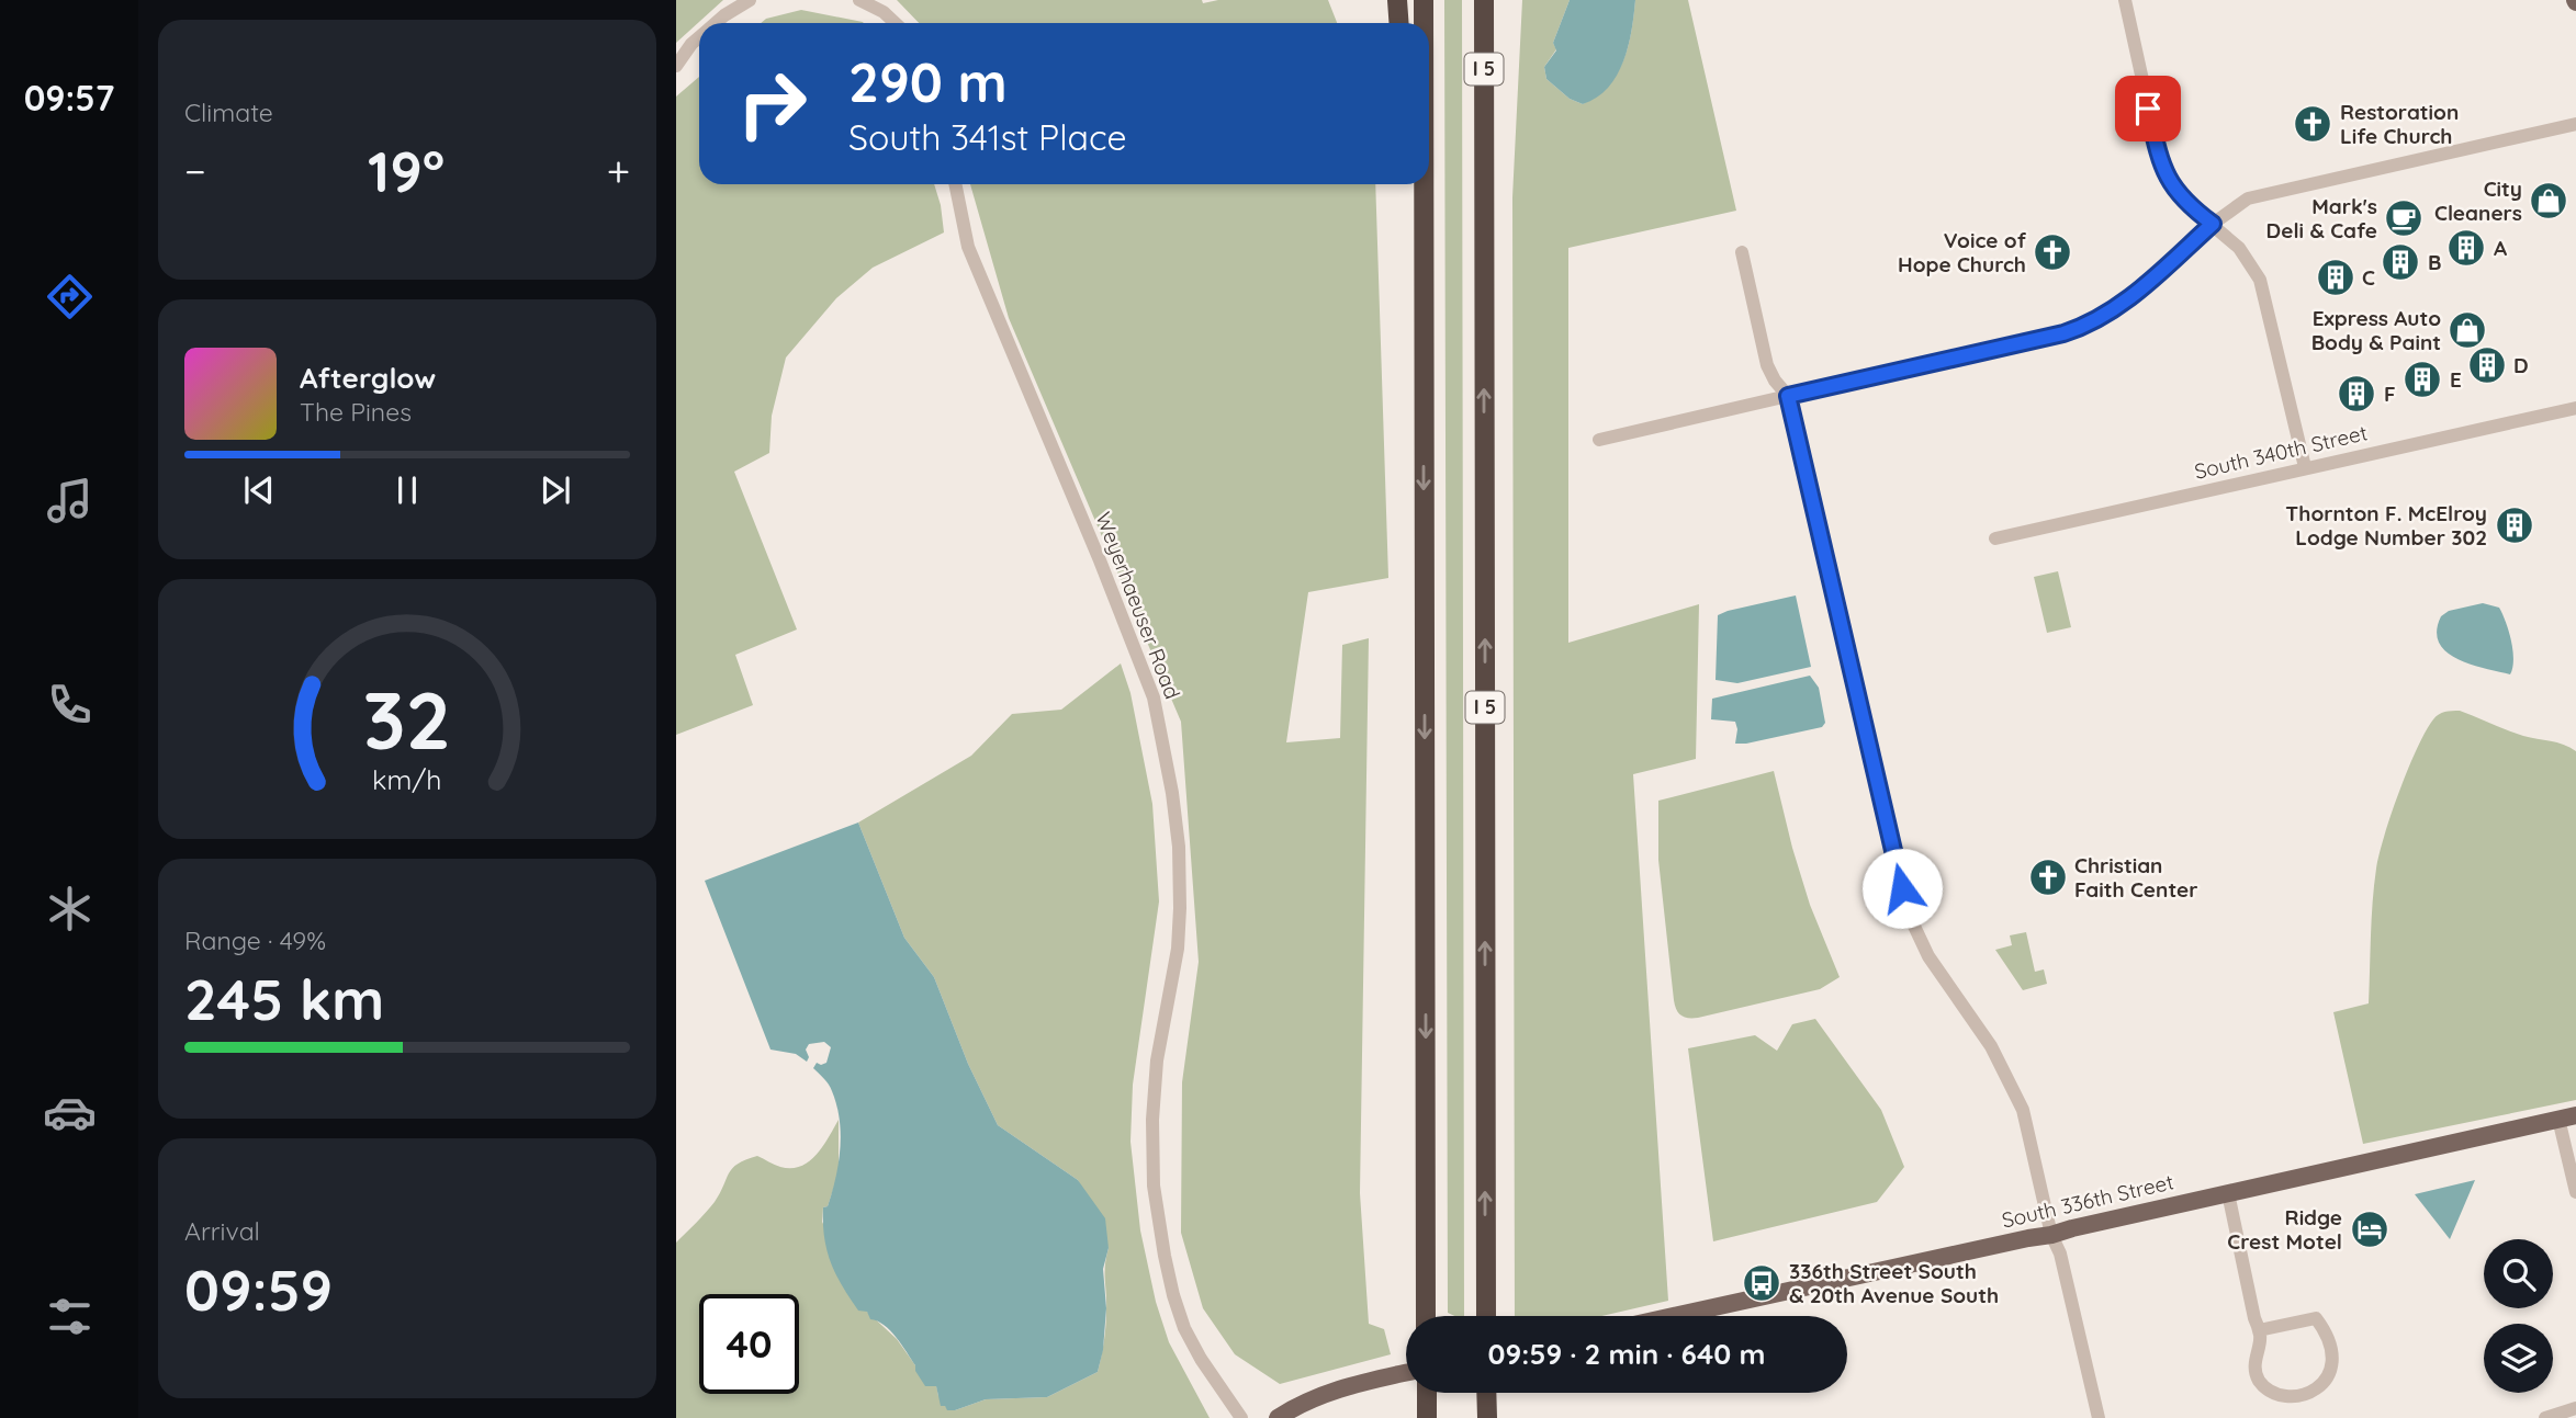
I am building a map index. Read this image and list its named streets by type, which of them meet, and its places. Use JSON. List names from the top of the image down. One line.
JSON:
{"streets":{"highway":["I 5"],"main road":["South 336th Street"],"street":["South 340th Street","Weyerhaeuser Road"]},"places":{"church":["Restoration Life Church","Voice of Hope Church","Christian Faith Center"],"shop":["City Cleaners","Express Auto Body & Paint"],"cafe":["Mark's Deli & Cafe"],"building":["A","B","C","D","E","F","Thornton F. McElroy Lodge Number 302"],"hotel":["Ridge Crest Motel"],"bus stop":["336th Street South & 20th Avenue South"]},"page":{"tabs":"09:57","tile":["Climate",["Range · 49%","245 km"],["Arrival","09:59"]],"turn":["290 m","South 341st Place"],"heat":["−","19°","+"],"song":["Afterglow","The Pines"],"limit":"40","trip":"09:59 · 2 min · 640 m","gauge":["32","km/h"]}}
